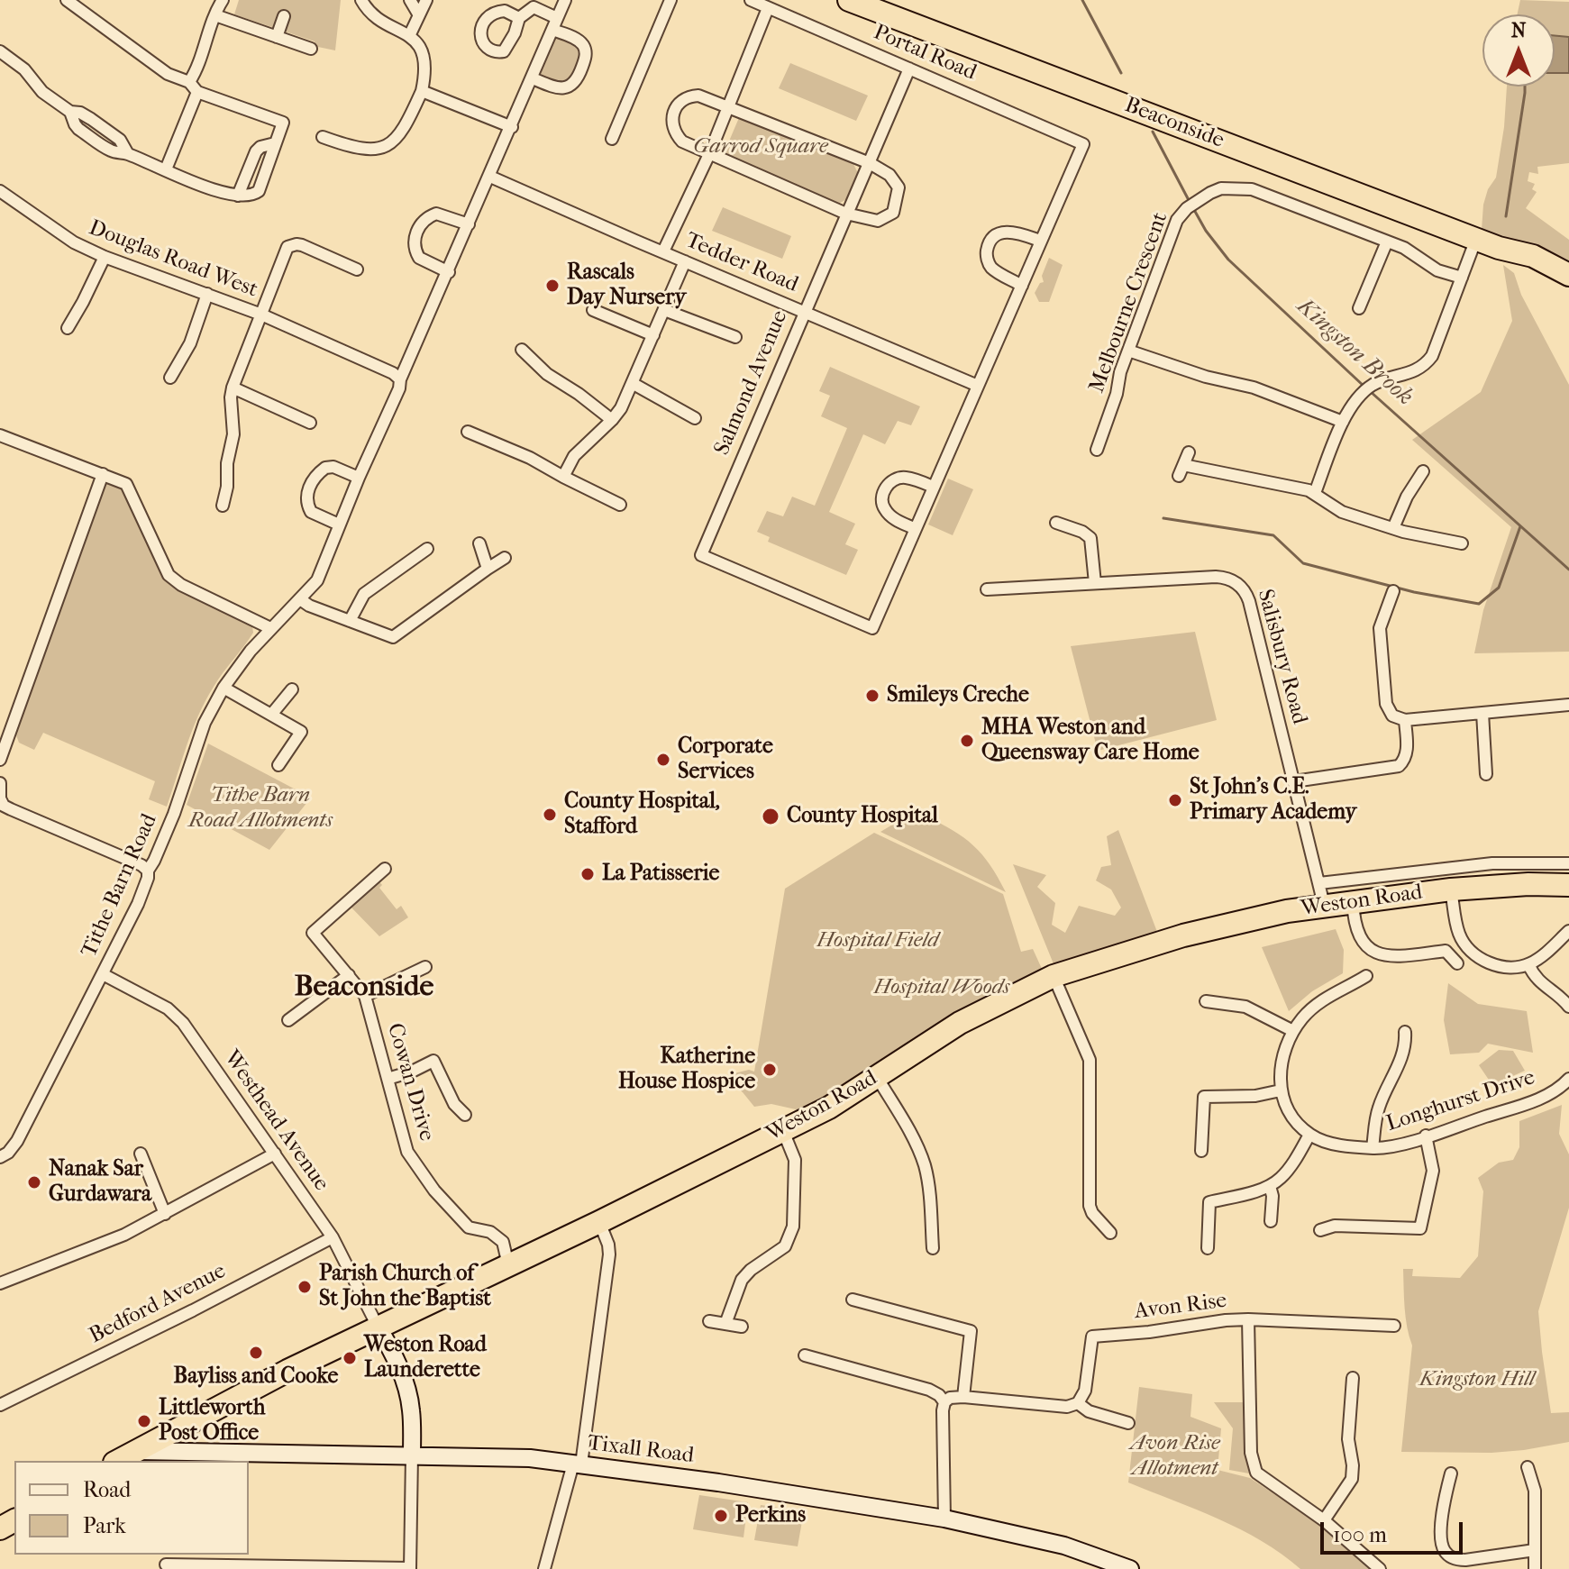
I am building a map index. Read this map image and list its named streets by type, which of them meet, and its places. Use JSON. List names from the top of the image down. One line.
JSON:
{"streets":{"highway":["Beaconside","Weston Road"],"street":["Portal Road","Douglas Road West","Tedder Road","Melbourne Crescent","Salmond Avenue","Salisbury Road","Tithe Barn Road","Cowan Drive","Longhurst Drive","Westhead Avenue","Bedford Avenue","Avon Rise","Tixall Road"]},"crossings":[["Portal Road","Salmond Avenue"],["Douglas Road West","Tithe Barn Road"],["Tedder Road","Salmond Avenue"],["Tedder Road","Tithe Barn Road"],["Salisbury Road","Weston Road"],["Tithe Barn Road","Westhead Avenue"],["Weston Road","Cowan Drive"],["Weston Road","Westhead Avenue"],["Weston Road","Tixall Road"],["Westhead Avenue","Bedford Avenue"]],"districts":["Beaconside"],"water":["Kingston Brook"],"parks":["Garrod Square","Tithe Barn Road Allotments","Hospital Field","Hospital Woods","Kingston Hill","Avon Rise Allotment"],"places":["Rascals Day Nursery","Smileys Creche","MHA Weston and Queensway Care Home","Corporate Services","St John's C.E. Primary Academy","County Hospital, Stafford","County Hospital","La Patisserie","Katherine House Hospice","Nanak Sar Gurdawara","Parish Church of St John the Baptist","Bayliss and Cooke","Weston Road Launderette","Littleworth Post Office","Perkins"],"legend":["Road","Park"],"scale_bar":"100 m","north":"top"}
